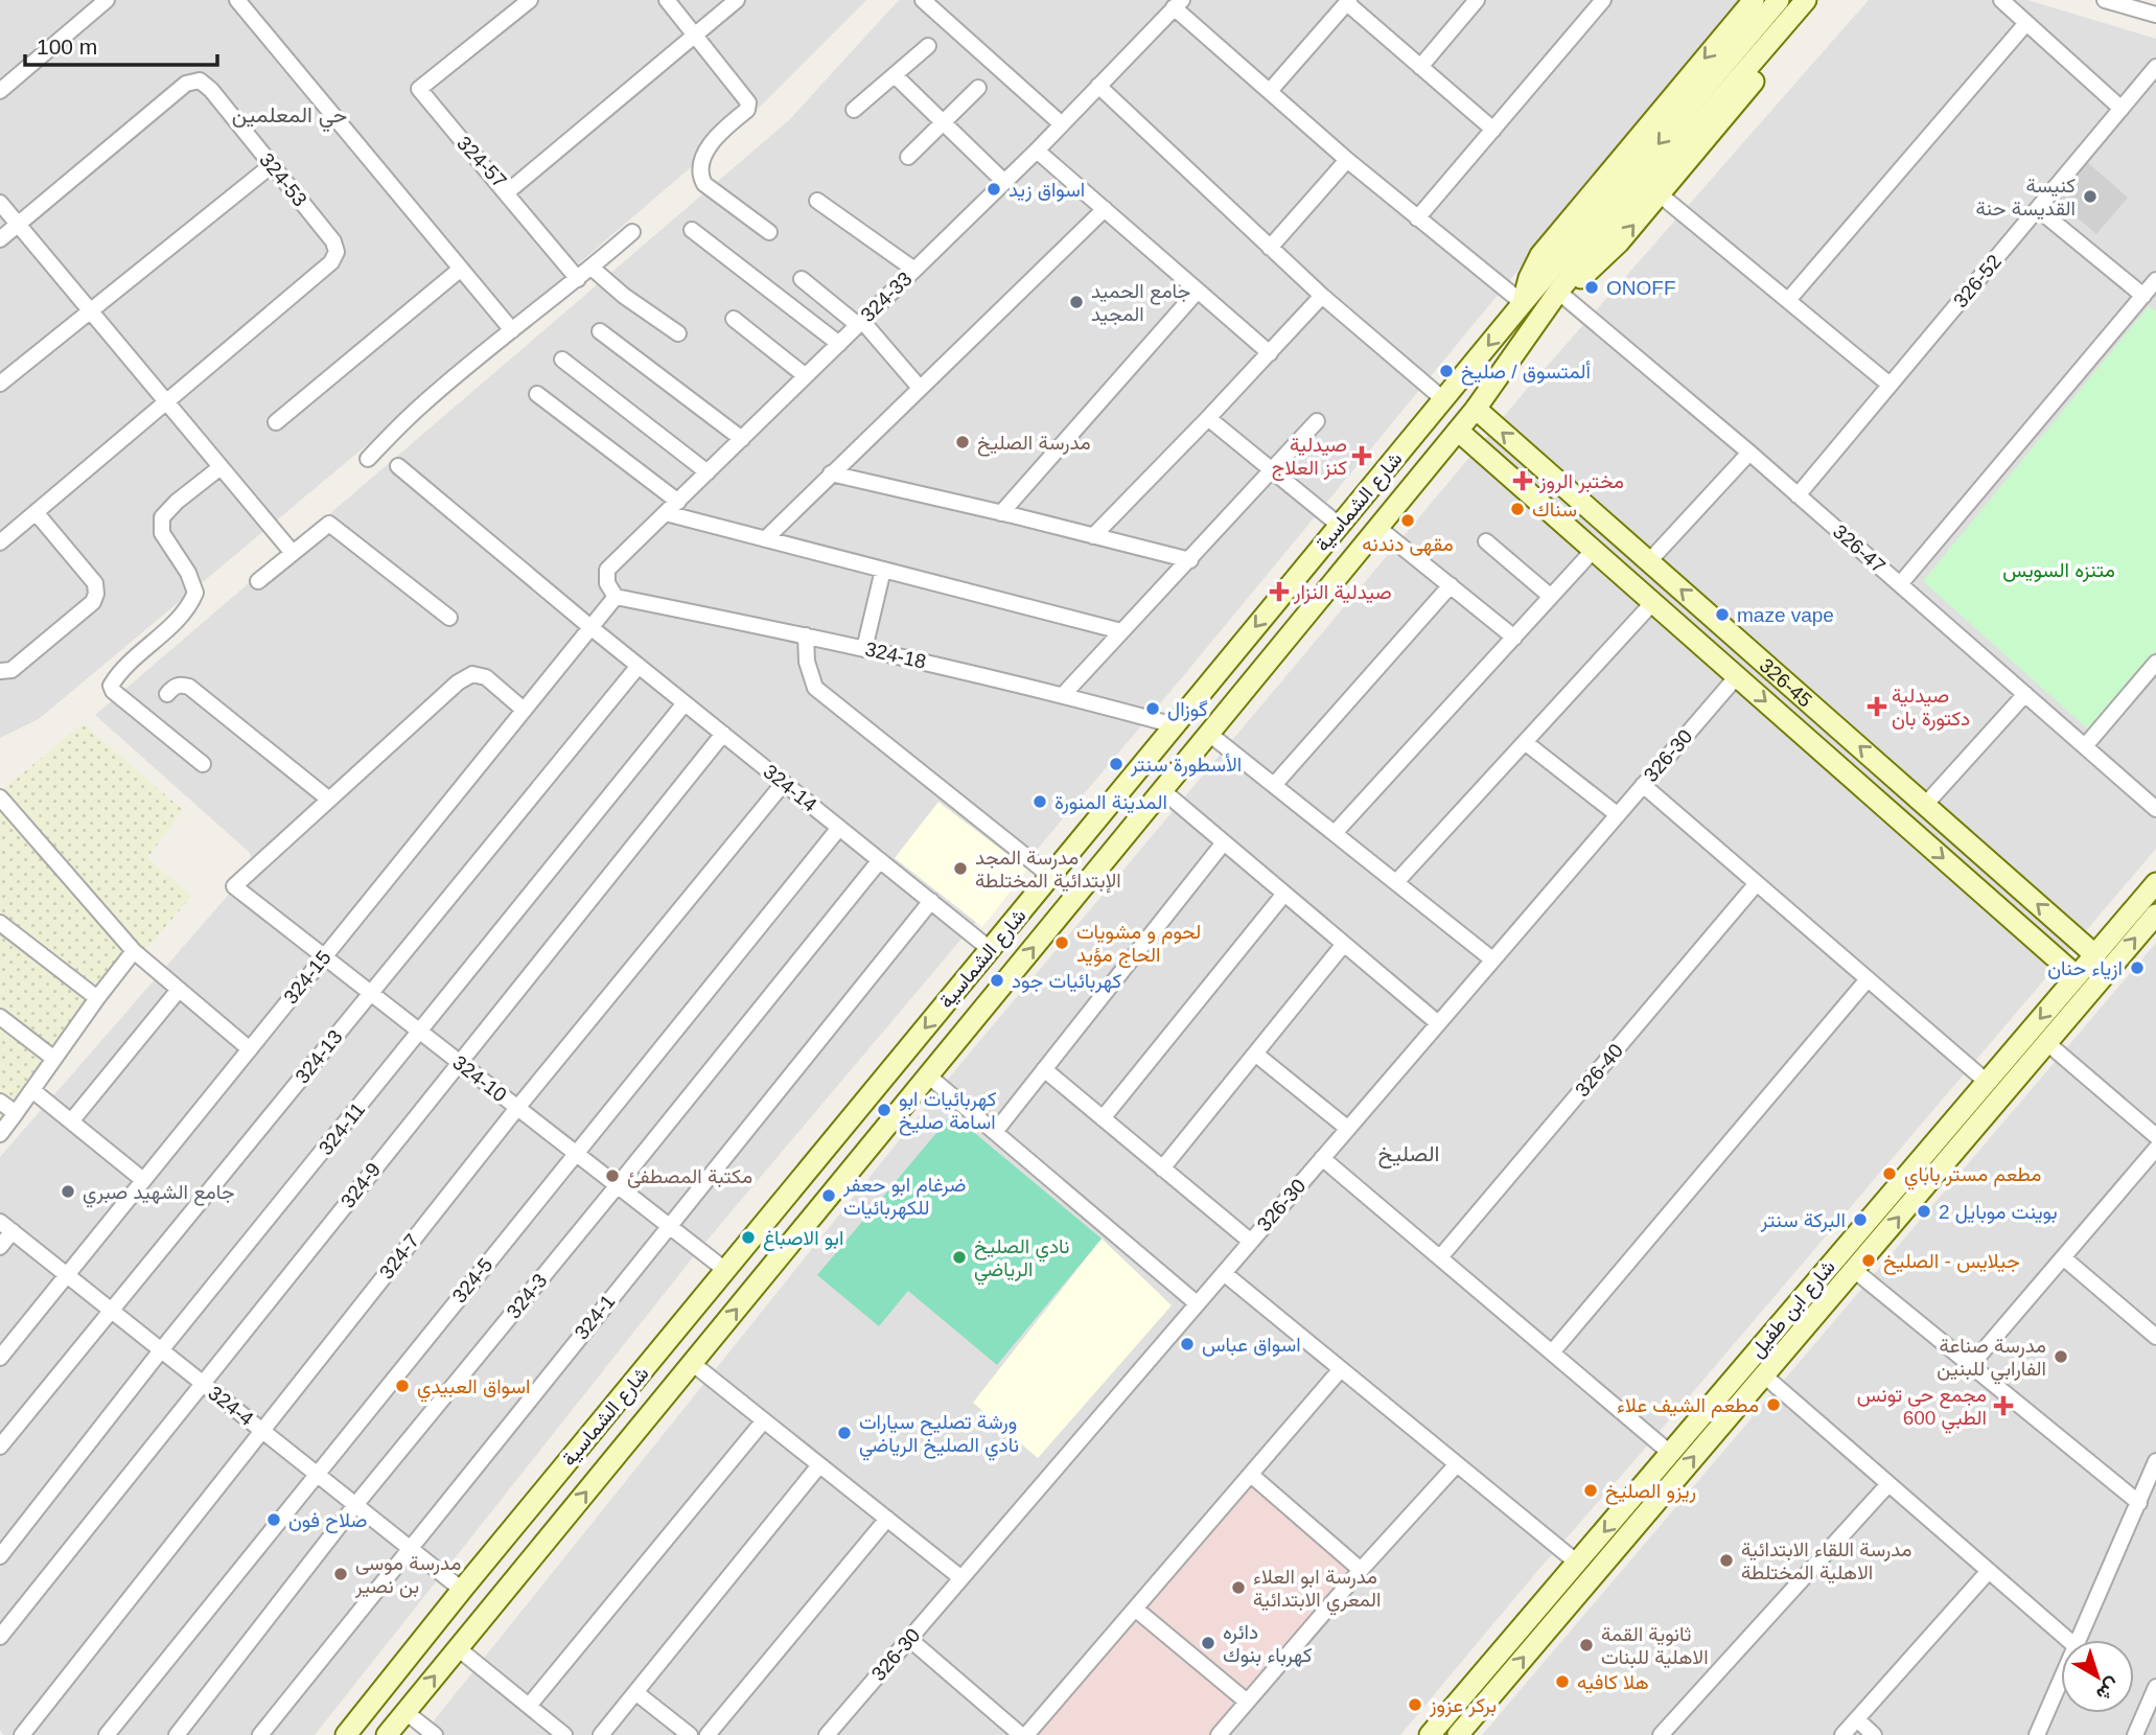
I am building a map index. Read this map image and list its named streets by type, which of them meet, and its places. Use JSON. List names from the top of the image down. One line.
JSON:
{"streets":{"street":["324-57","324-53","326-52","324-33","شارع الشماسية","326-47","324-18","326-45","326-30","324-14","324-15","324-13","326-40","324-10","324-11","324-9","324-7","324-5","324-3","شارع ابن طفيل","324-1","324-4"]},"crossings":[["326-52","326-47"],["324-33","324-18"],["324-33","324-15"],["شارع الشماسية","326-47"],["شارع الشماسية","324-18"],["شارع الشماسية","326-45"],["شارع الشماسية","324-14"],["شارع الشماسية","324-10"],["شارع الشماسية","324-4"],["324-18","324-15"],["326-45","326-30"],["326-45","شارع ابن طفيل"],["324-14","324-15"],["324-14","324-13"],["324-14","324-11"],["324-14","324-9"],["324-14","324-7"],["324-14","324-5"],["324-14","324-3"],["324-14","324-1"],["324-15","324-10"],["324-15","324-4"],["324-13","324-10"],["324-13","324-4"],["324-10","324-11"],["324-10","324-9"],["324-10","324-7"],["324-10","324-5"],["324-10","324-3"],["324-10","324-1"],["324-11","324-4"],["324-9","324-4"],["324-7","324-4"],["324-5","324-4"],["324-3","324-4"],["324-1","324-4"]],"districts":["حي المعلمين","الصليخ"],"parks":["متنزه السويس"],"places":{"other":["اسواق زيد","كنيسة القديسة حنة","ONOFF","جامع الحميد المجيد","ألمتسوق / صليخ","مدرسة الصليخ","سناك","مقهى دندنه","maze vape","گوزال","الأسطورة سنتر","المدينة المنورة","مدرسة المجد الإبتدائية المختلطة","لحوم و مشويات الحاج مؤيد","ازياء حنان","كهربائيات جود","كهربائيات ابو اسامة صليخ","مطعم مستر باباي","مكتبة المصطفئ","جامع الشهيد صبري","ضرغام ابو حعفر للكهربائيات","بوينت موبايل 2","البركة سنتر","ابو الاصباغ","نادي الصليخ الرياضي","جيلايس - الصليخ","اسواق عباس","مدرسة صناعة الفارابي للبنين","اسواق العبيدي","مطعم الشيف علاء","ورشة تصليح سيارات نادي الصليخ الرياضي","ريزو الصليخ","صلاح فون","مدرسة اللقاء الابتدائية الاهلية المختلطة","مدرسة موسى بن نصير","مدرسة ابو العلاء المعري الابتدائية","دائره كهرباء بنوك","ثانوية القمة الاهلية للبنات","هلا كافيه","بركر عزوز"],"health":["صيدلية كنز العلاج","مختبر الروز","صيدلية النزار","صيدلية دكتورة بان","مجمع حي تونس الطبي 600"]},"scale_bar":"100 m","north":"bottom right"}
